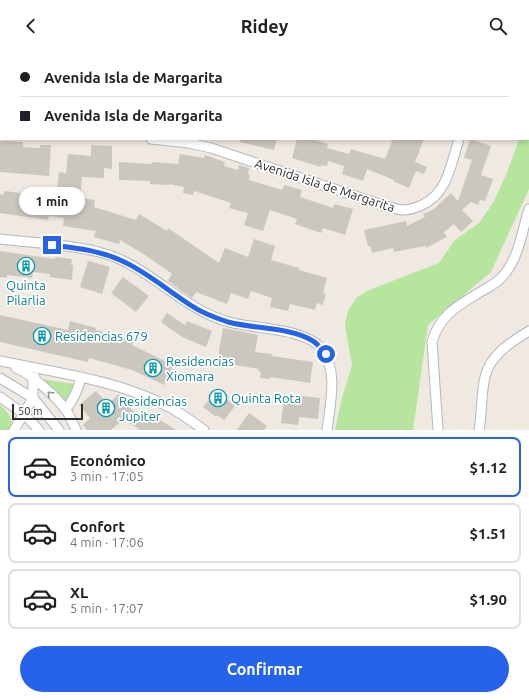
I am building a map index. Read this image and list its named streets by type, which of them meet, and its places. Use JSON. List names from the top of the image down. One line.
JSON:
{"streets":{"street":["Avenida Isla de Margarita"]},"places":{"building":["Quinta Pilarlia","Residencias 679","Residencias Xiomara","Quinta Rota","Residencias Jupiter"]},"scale_bar":"50 m","page":{"header":"Ridey","banner":["Avenida Isla de Margarita","Avenida Isla de Margarita"],"bubble":"1 min","scale":"50 m","list":[{"name":"Económico","note":"3 min · 17:05","value":"$1.12"},{"name":"Confort","note":"4 min · 17:06","value":"$1.51"},{"name":"XL","note":"5 min · 17:07","value":"$1.90"}],"buttons":"Confirmar"}}
